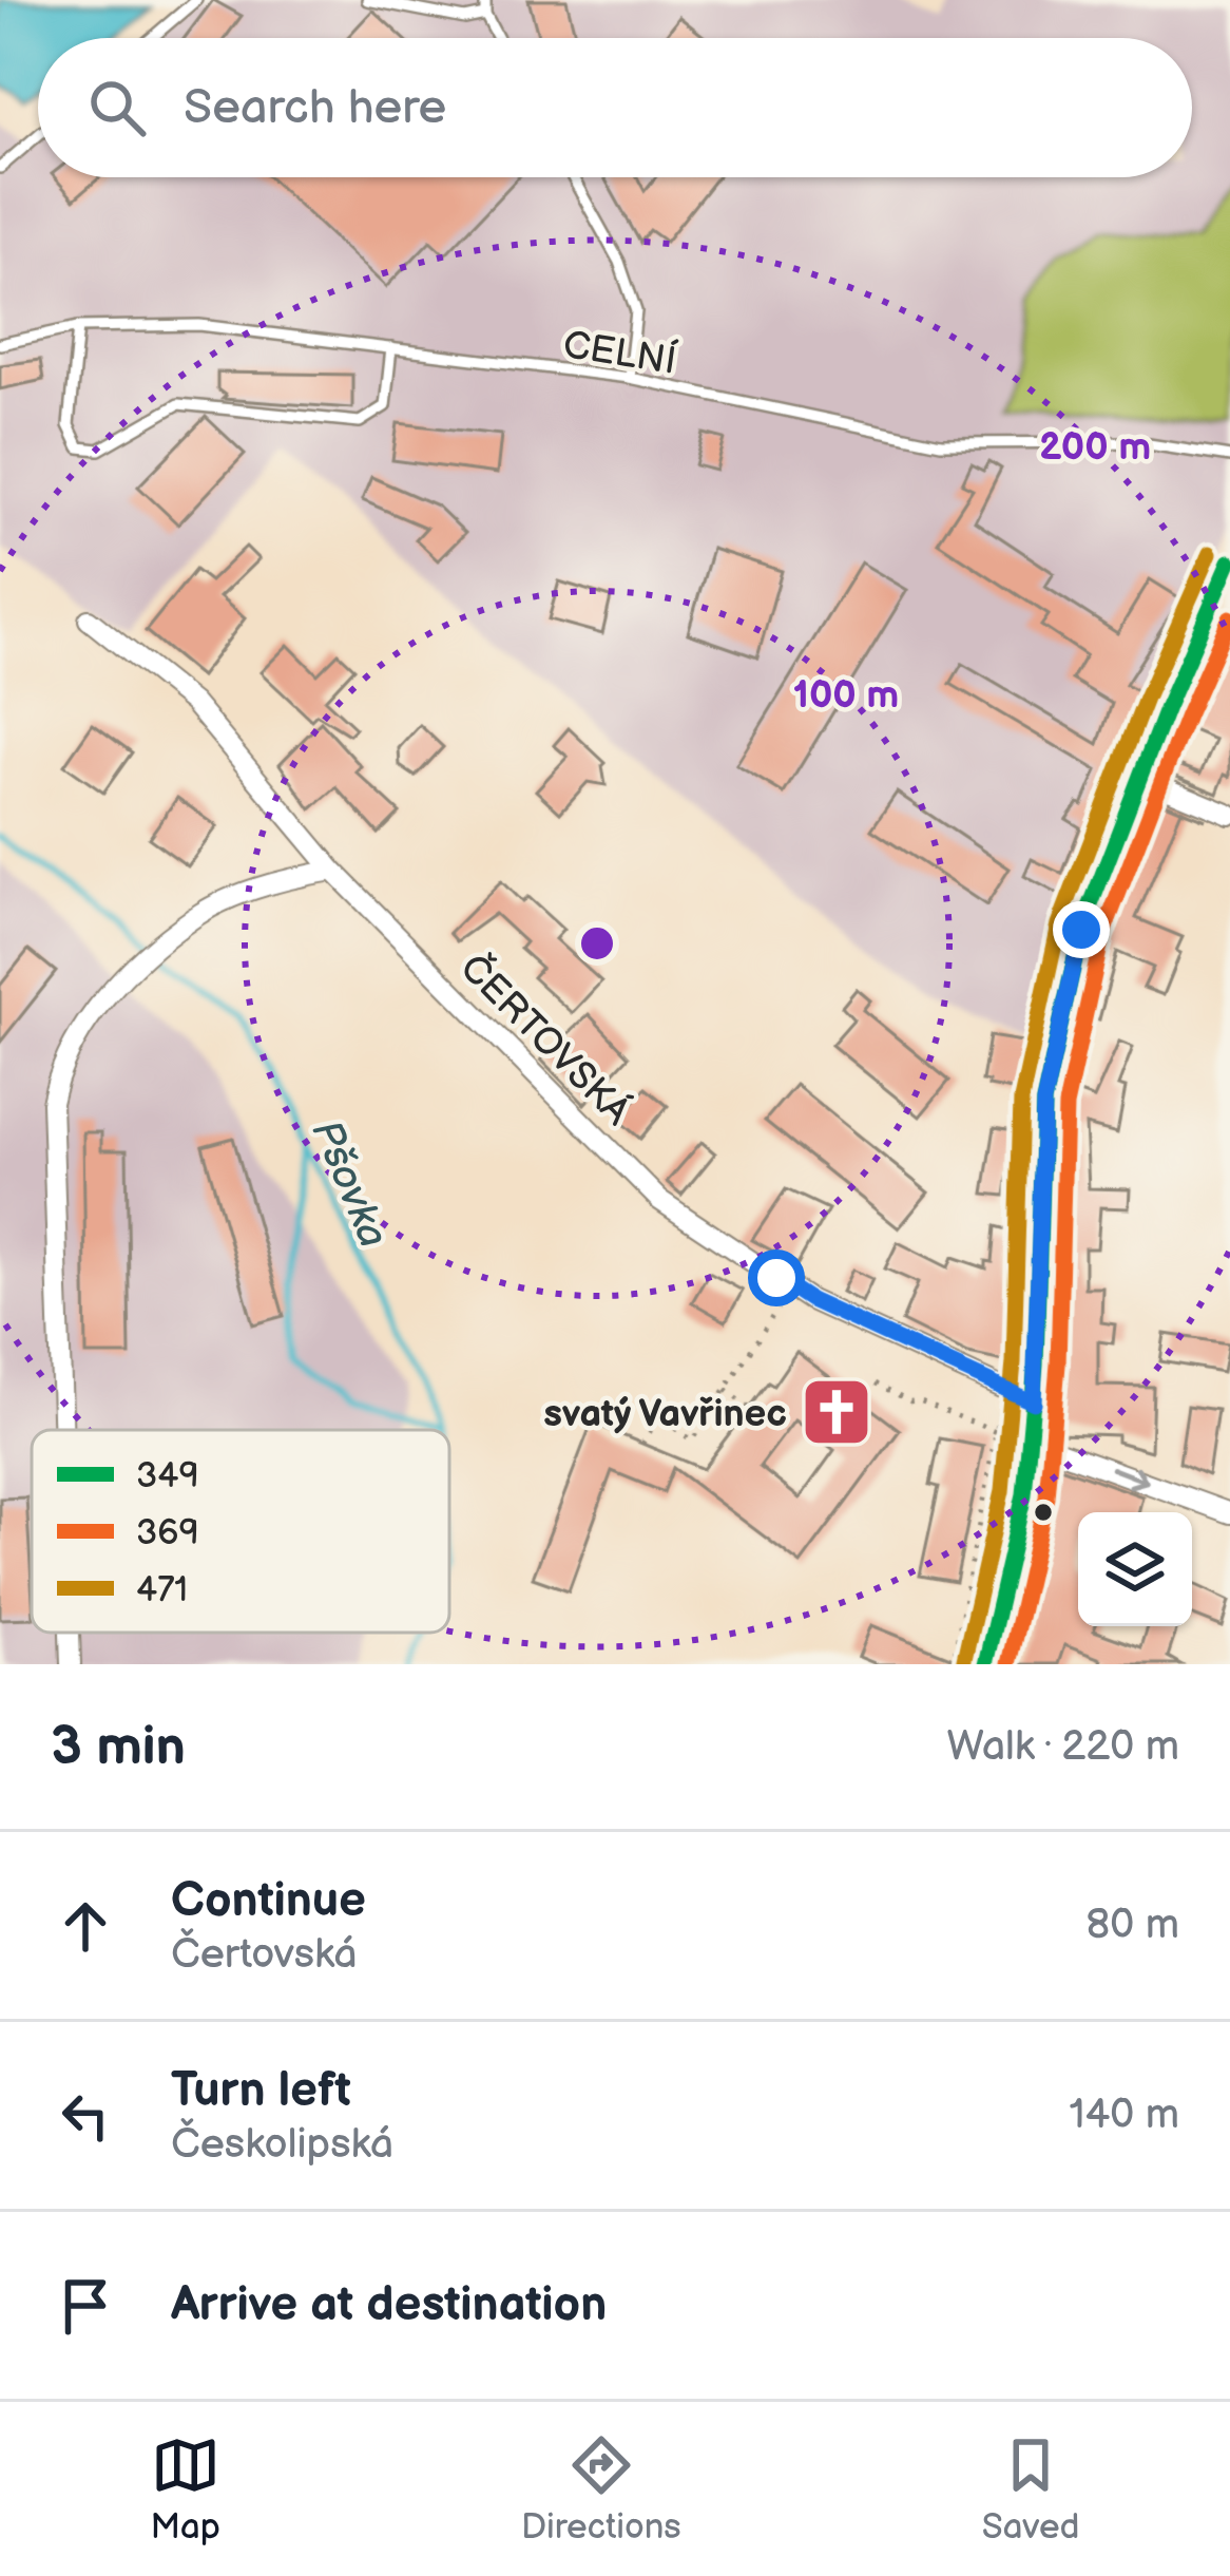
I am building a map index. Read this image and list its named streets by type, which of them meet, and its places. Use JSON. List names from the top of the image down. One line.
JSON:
{"streets":{"street":["ČERTOVSKÁ"],"lane":["CELNÍ"]},"water":["Pšovka"],"places":{"church":["svatý Vavřinec"]},"lines":["transit line 471","transit line 349","transit line 369"],"legend":["349","369","471"],"page":{"search":"Search here","heading":["3 min","Walk · 220 m"],"list":[["Continue","Čertovská","80 m"],["Turn left","Českolipská","140 m"],"Arrive at destination"],"nav":["Map","Directions","Saved"]},"rings":["200 m","100 m"]}
